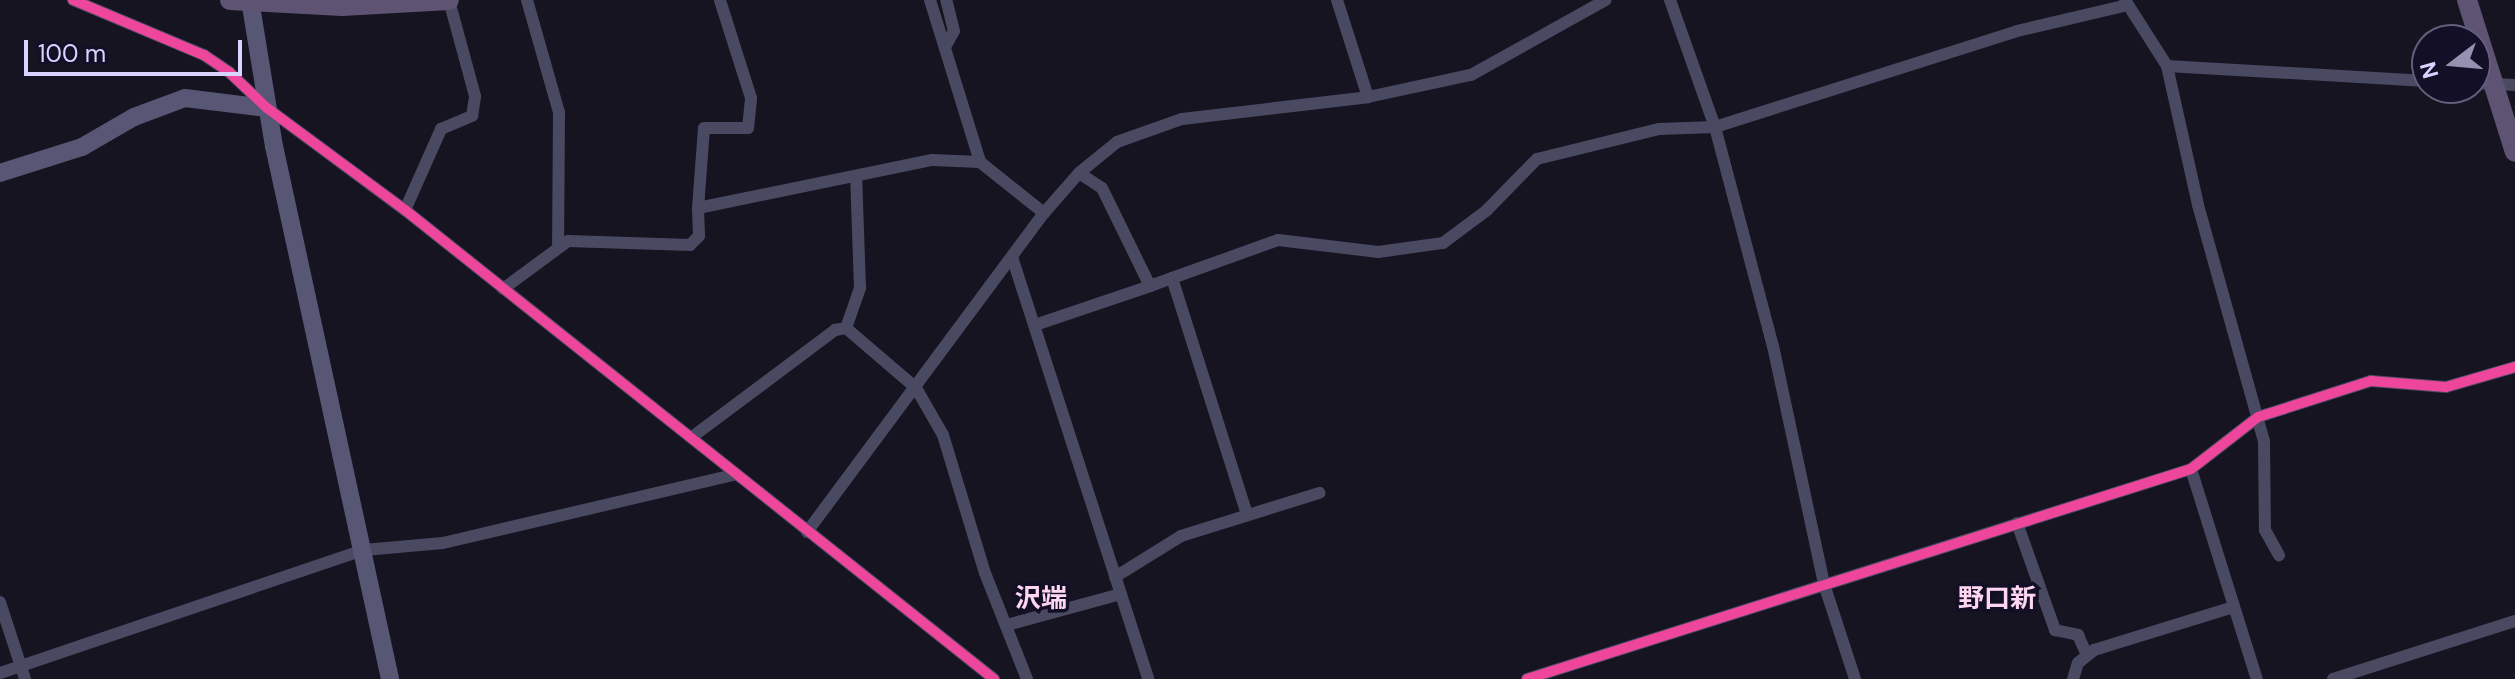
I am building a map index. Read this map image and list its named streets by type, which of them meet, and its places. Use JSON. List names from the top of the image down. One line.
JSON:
{"districts":["沢端","野口新"],"scale_bar":"100 m","north":"left"}
